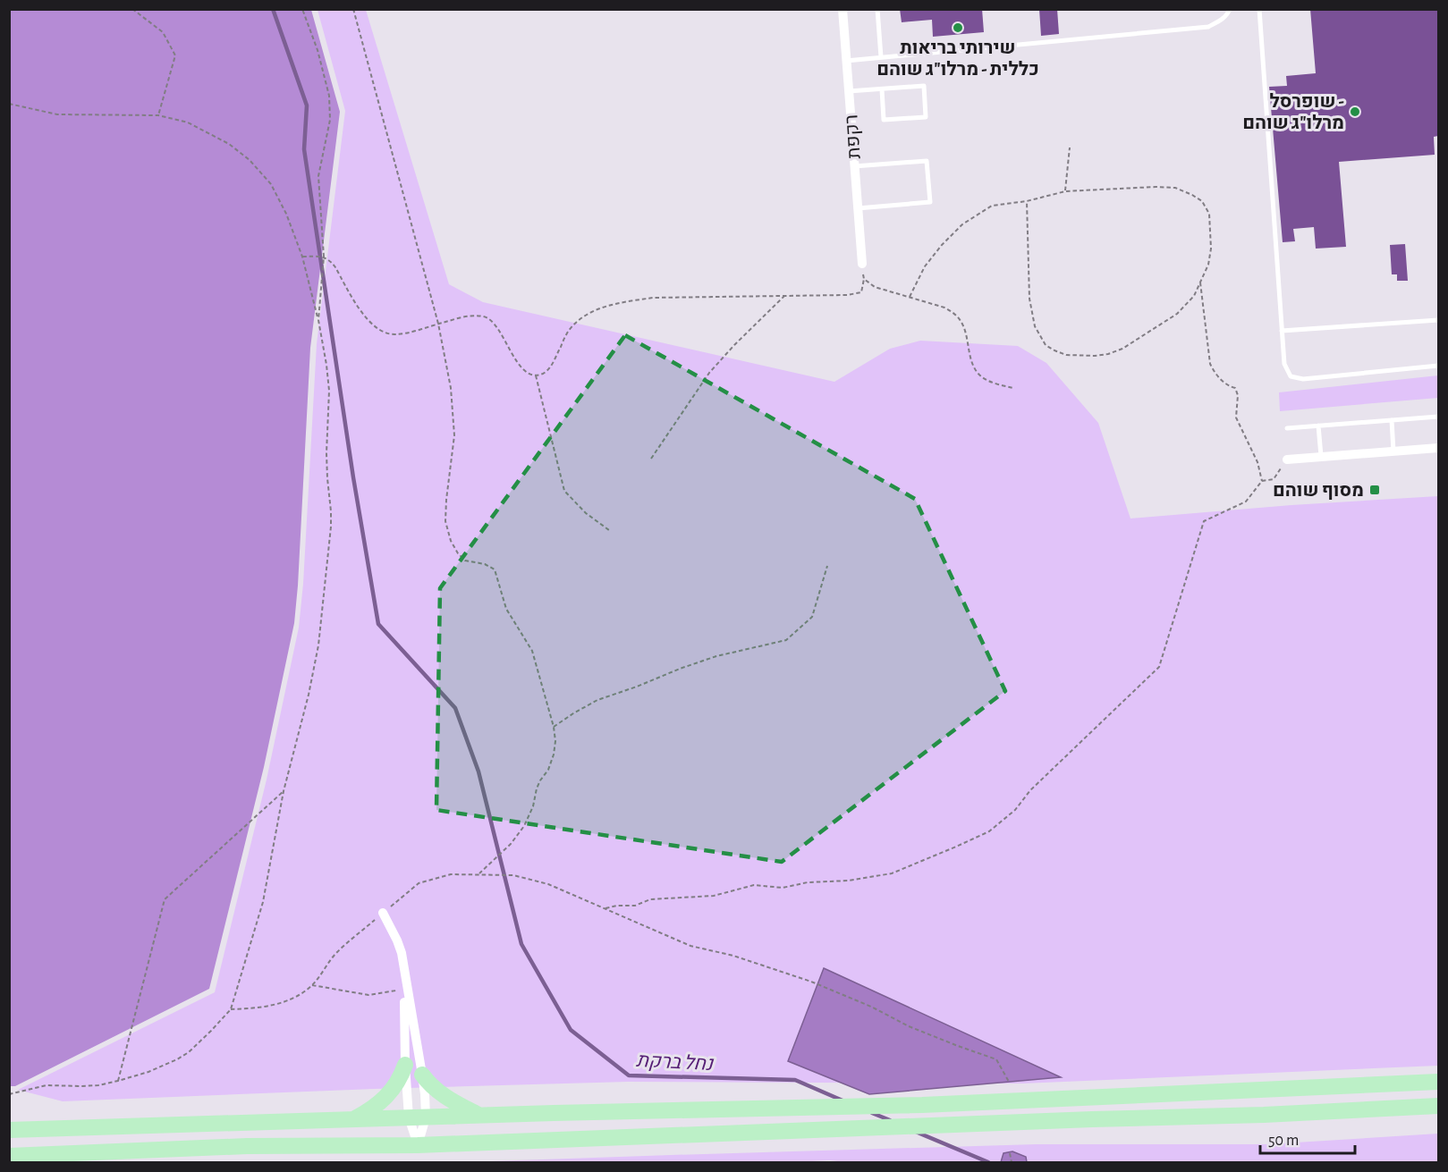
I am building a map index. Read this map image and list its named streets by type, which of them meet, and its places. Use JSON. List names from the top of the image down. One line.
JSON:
{"streets":{"street":["רקפת"]},"water":["נחל ברקת"],"places":{"other":["שירותי בריאות כללית - מרלו\"ג שוהם","שופרסל - מרלו\"ג שוהם"],"transit":["מסוף שוהם"]},"scale_bar":"50 m"}
